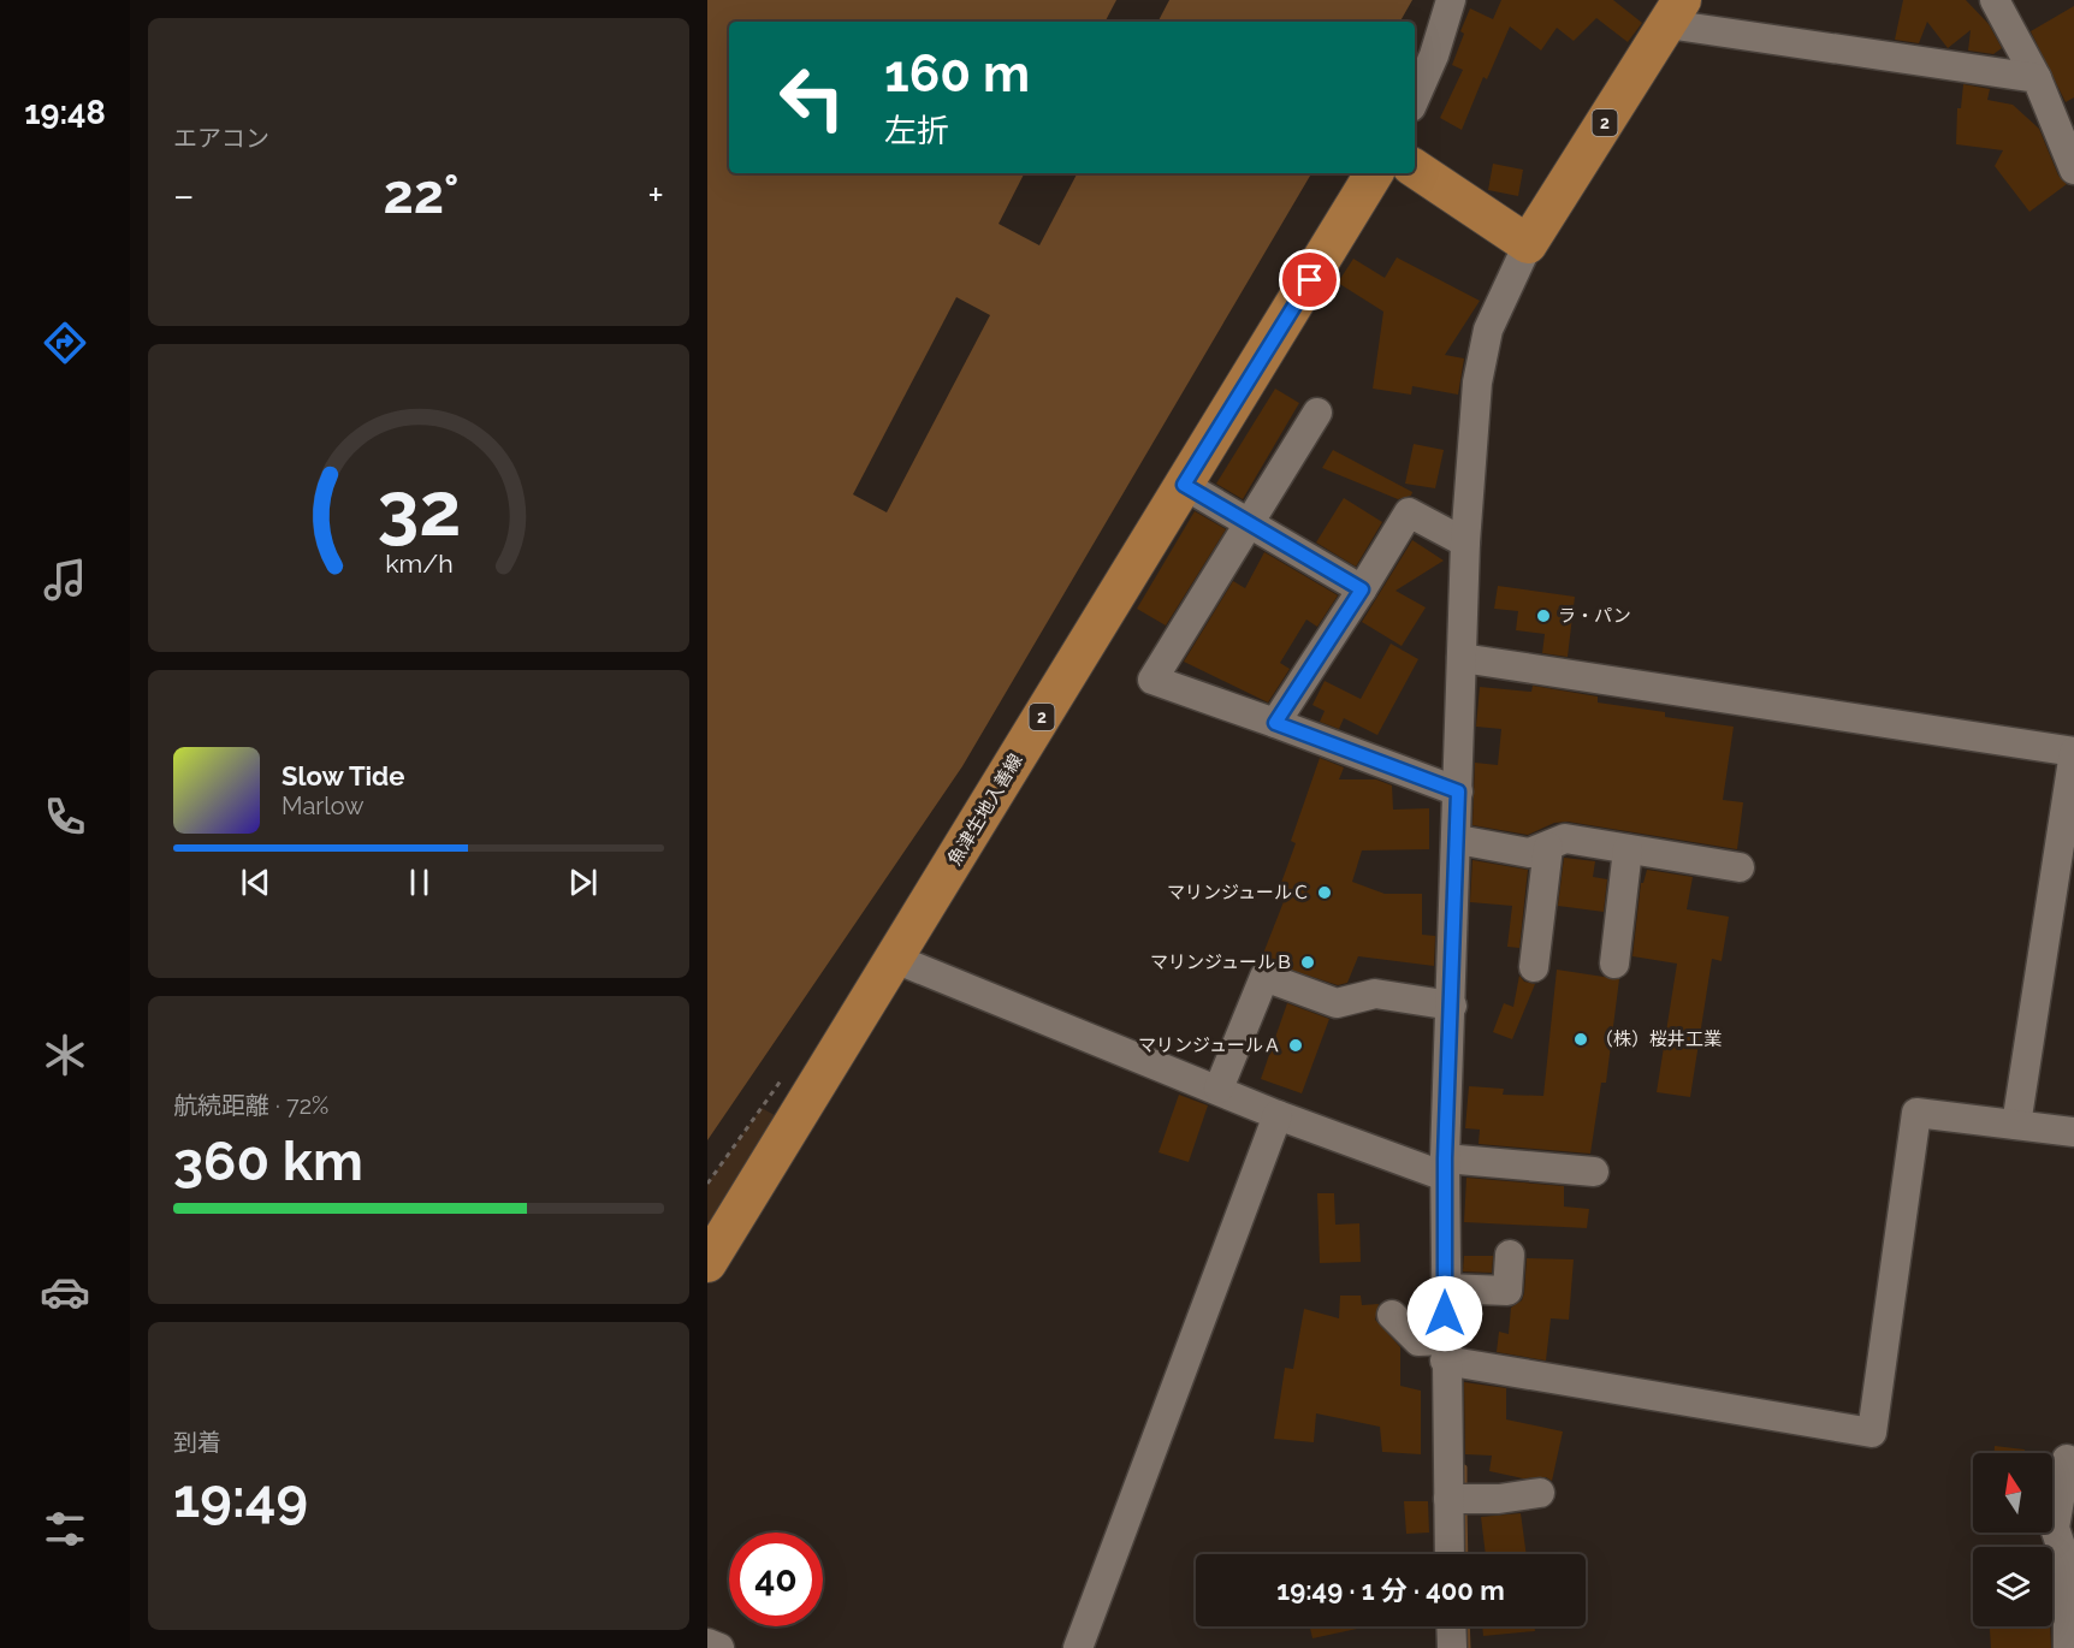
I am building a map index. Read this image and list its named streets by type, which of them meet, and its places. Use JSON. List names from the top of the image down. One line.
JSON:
{"streets":{"main road":["2","魚津生地入善線"]},"places":["ラ・パン","マリンジュールＣ","マリンジュールＢ","（株）桜井工業","マリンジュールＡ"],"north":"top","page":{"tabs":"19:48","tile":["エアコン",["航続距離 · 72%","360 km"],["到着","19:49"]],"turn":["160 m","左折"],"heat":["−","22°","+"],"song":["Slow Tide","Marlow"],"limit":"40","trip":"19:49 · 1 分 · 400 m","gauge":["32","km/h"]}}
